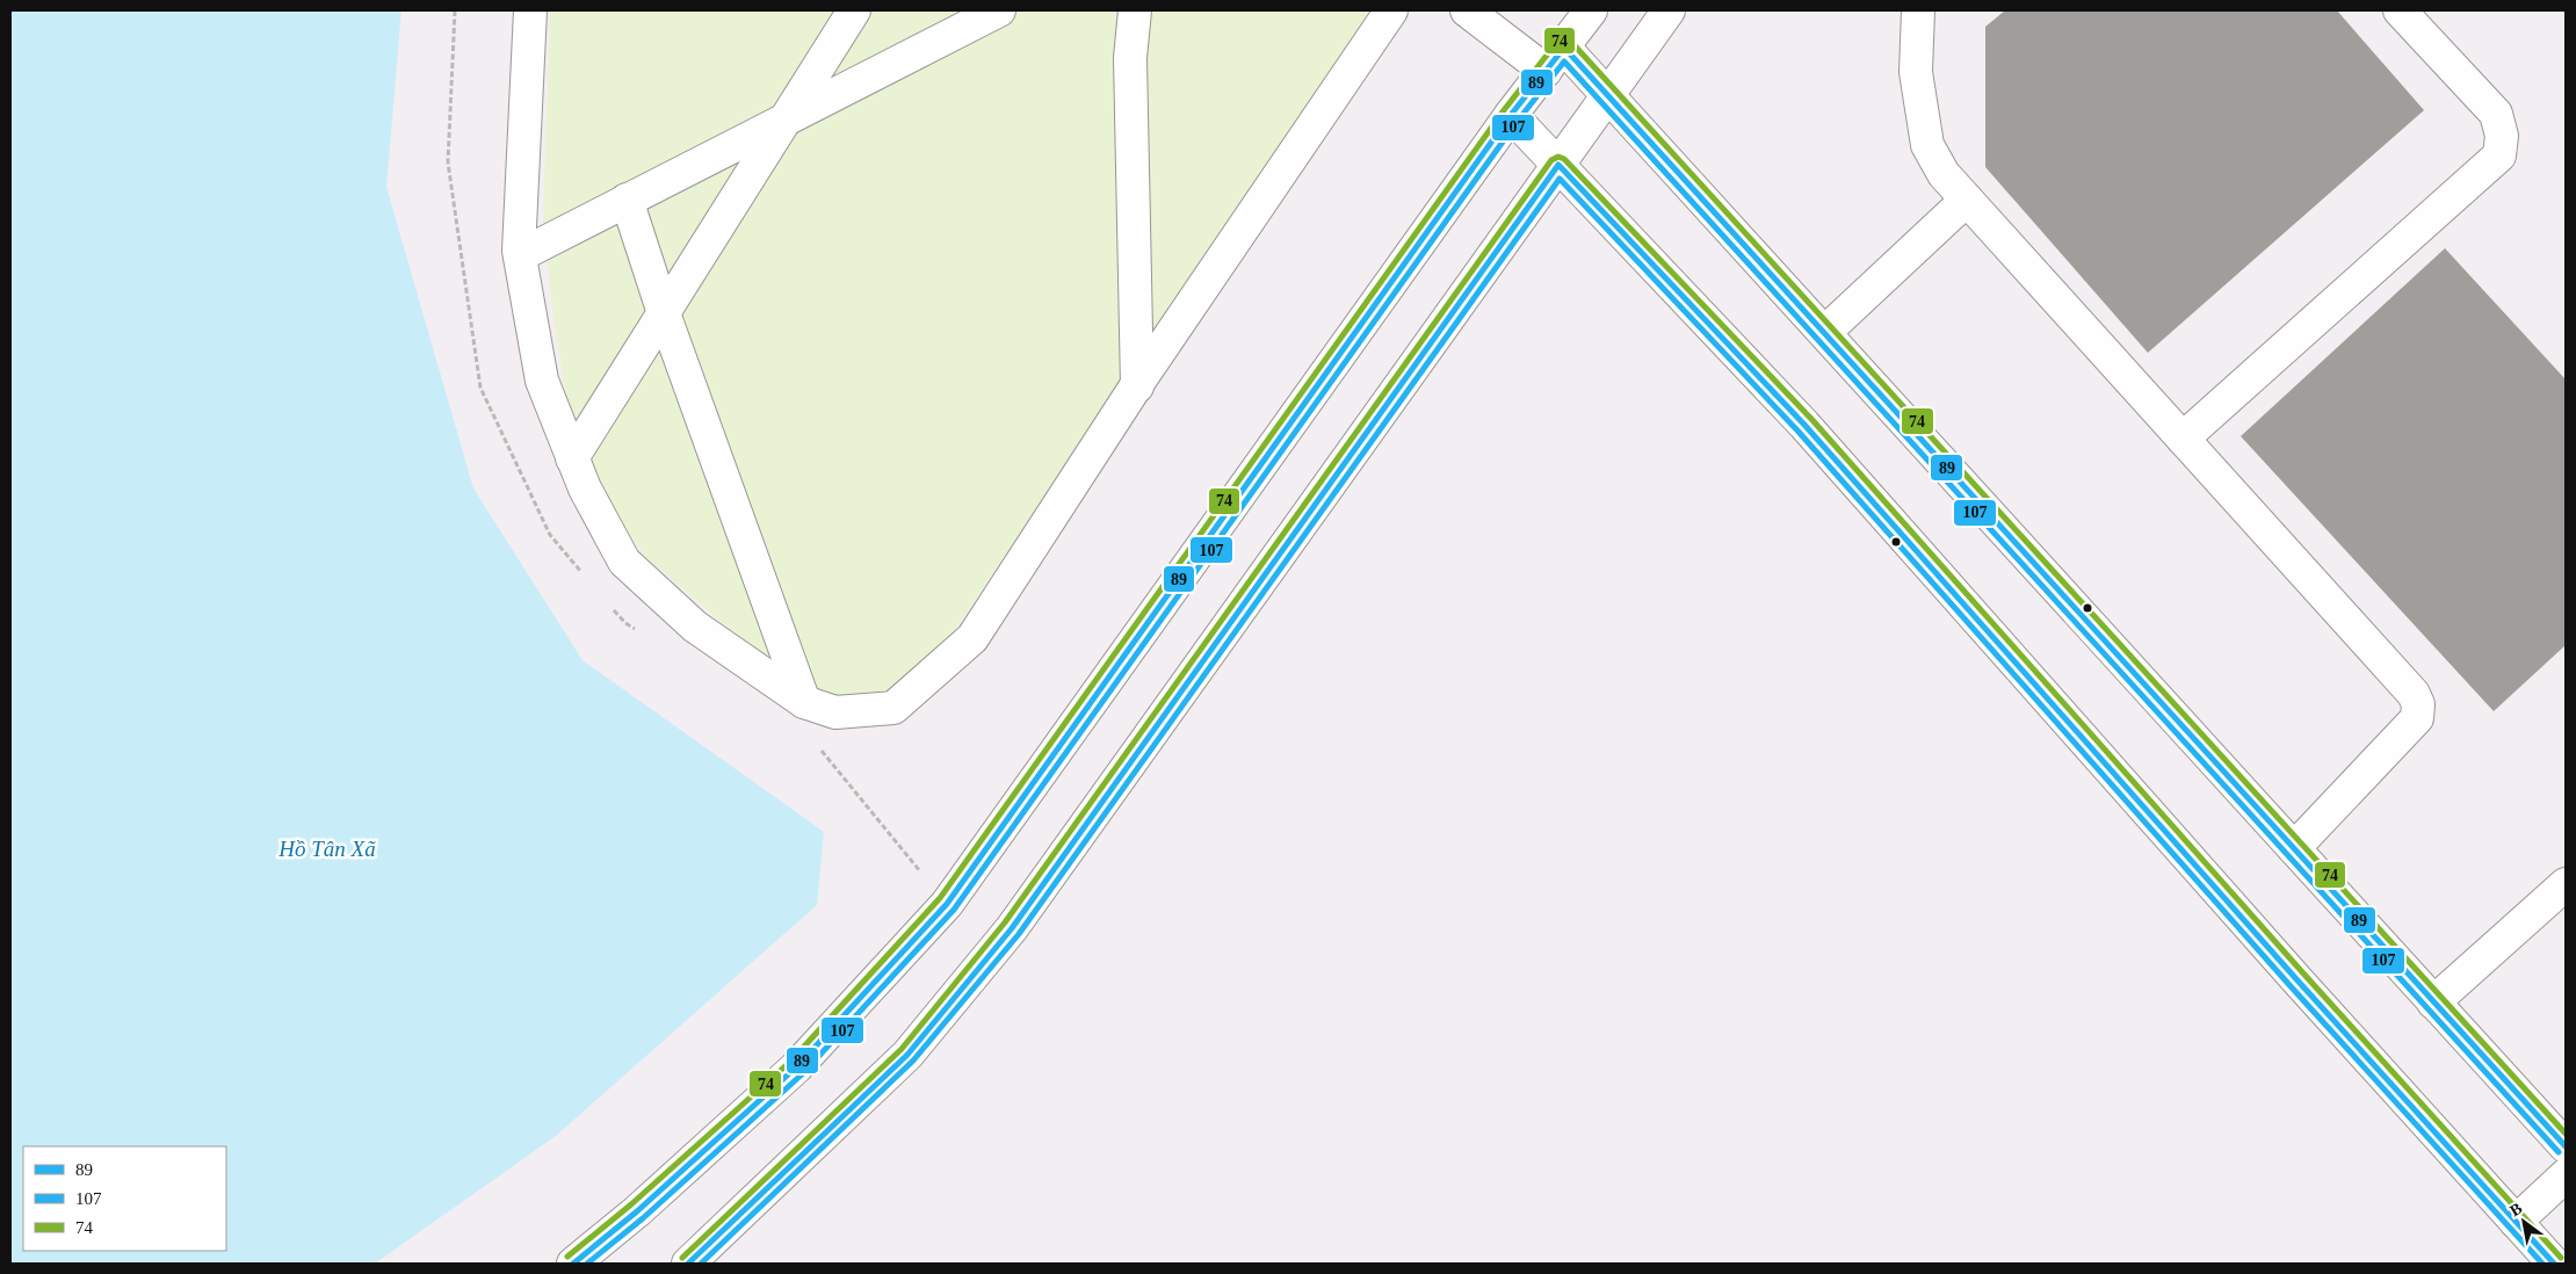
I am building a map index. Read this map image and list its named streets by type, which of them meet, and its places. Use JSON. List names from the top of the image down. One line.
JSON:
{"water":["Hồ Tân Xã"],"lines":["transit line 74","transit line 89","transit line 107"],"legend":["89","107","74"],"north":"top left"}
